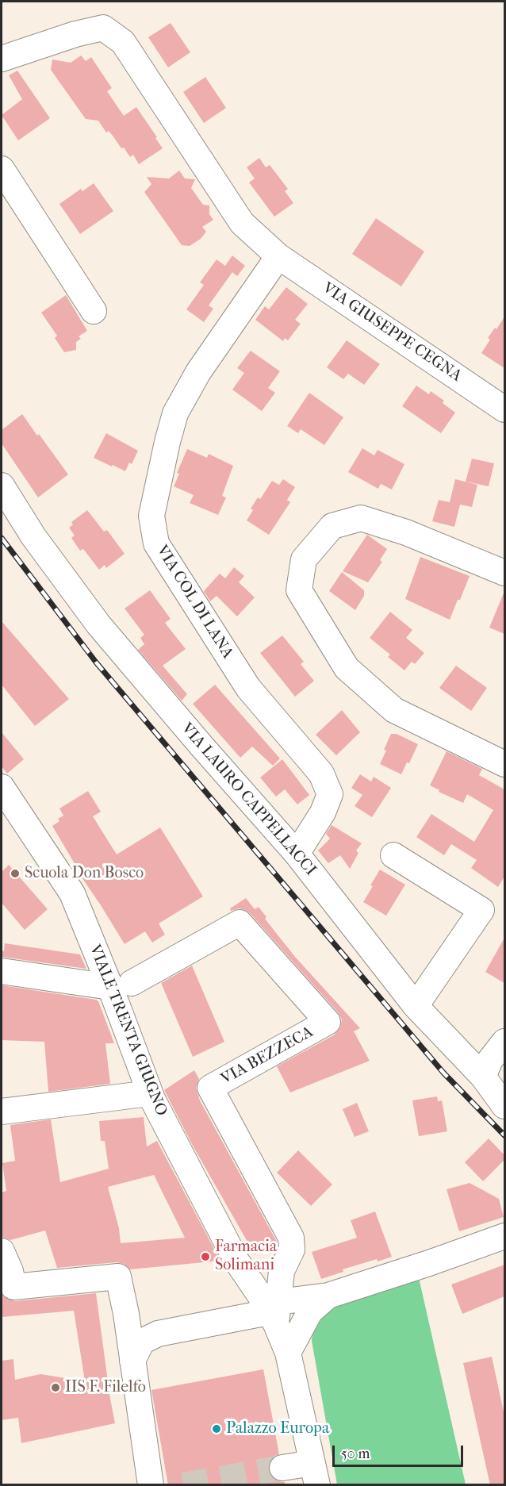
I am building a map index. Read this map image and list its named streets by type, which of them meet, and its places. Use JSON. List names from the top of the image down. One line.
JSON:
{"streets":{"street":["VIA GIUSEPPE CEGNA","VIA COL DI LANA","VIA LAURO CAPPELLACCI","VIALE TRENTA GIUGNO","VIA BEZZECA"]},"crossings":[["VIA GIUSEPPE CEGNA","VIA COL DI LANA"],["VIA COL DI LANA","VIA LAURO CAPPELLACCI"],["VIALE TRENTA GIUGNO","VIA BEZZECA"]],"places":["Scuola Don Bosco","Farmacia Solimani","IIS F. Filelfo","Palazzo Europa"],"scale_bar":"50 m"}
